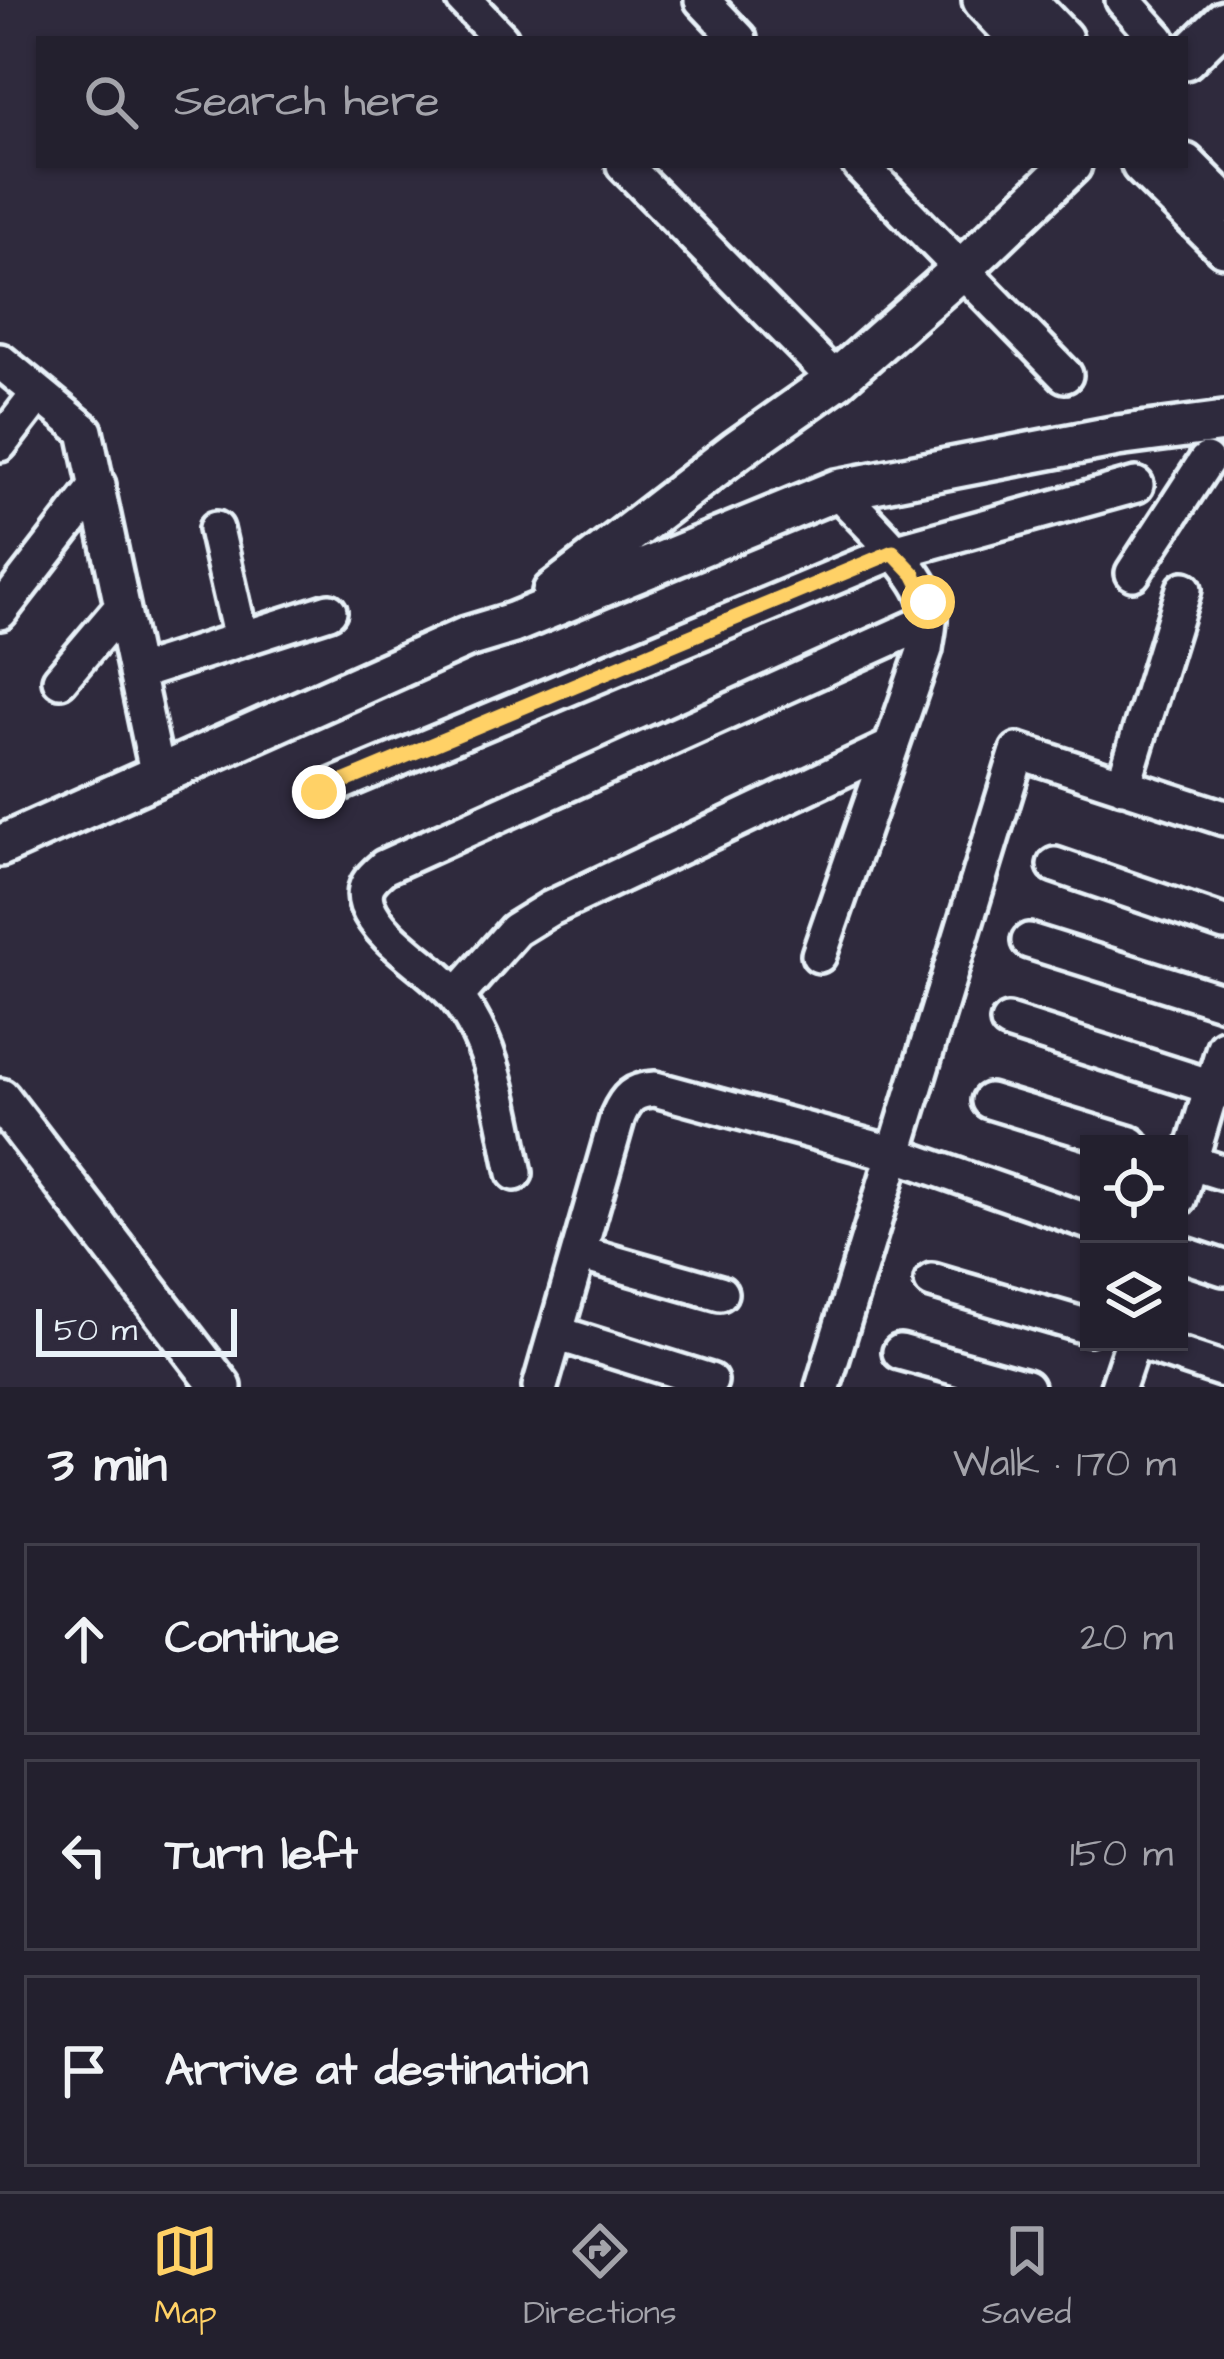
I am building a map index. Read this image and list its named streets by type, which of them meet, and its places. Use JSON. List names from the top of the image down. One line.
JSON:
{"scale_bar":"50 m","page":{"search":"Search here","scale":"50 m","heading":["3 min","Walk · 170 m"],"list":[["Continue","20 m"],["Turn left","150 m"],"Arrive at destination"],"nav":["Map","Directions","Saved"]}}
